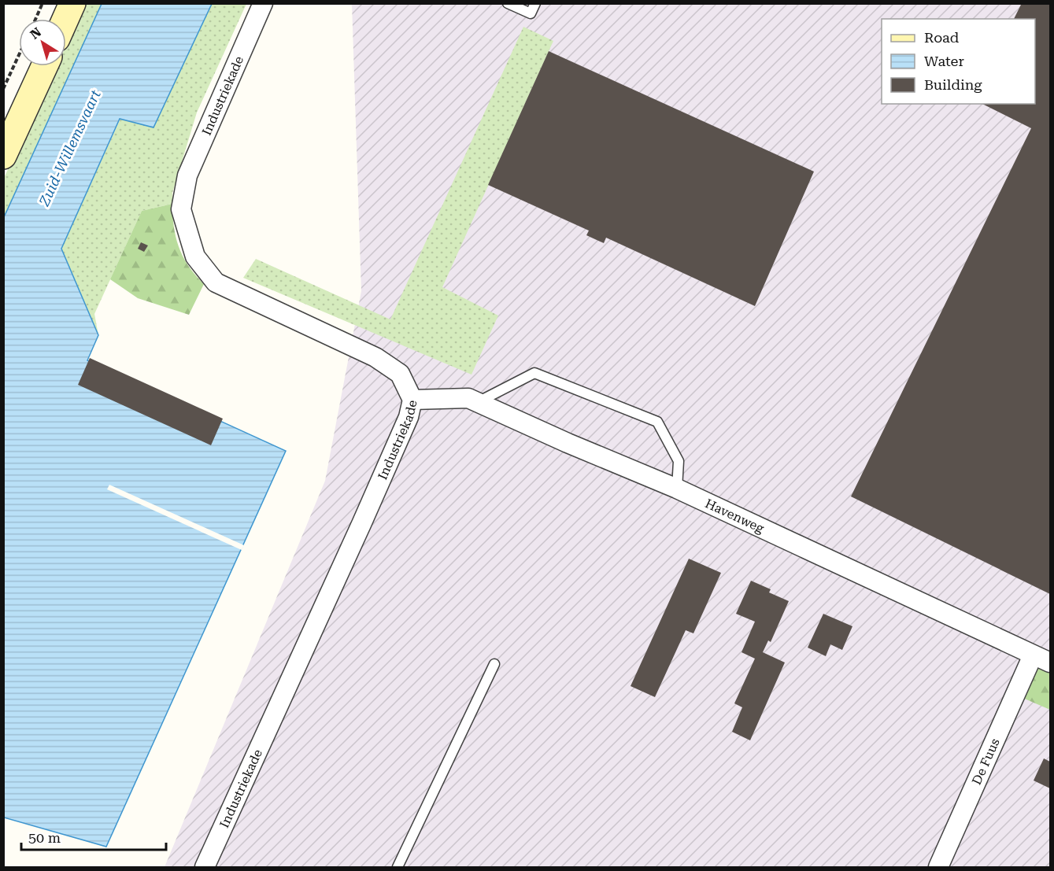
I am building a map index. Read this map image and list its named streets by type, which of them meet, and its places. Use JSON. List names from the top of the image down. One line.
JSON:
{"streets":{"street":["Industriekade","Havenweg","De Fuus"]},"crossings":[["Industriekade","Havenweg"],["Havenweg","De Fuus"]],"water":["Zuid-Willemsvaart"],"legend":["Road","Water","Building"],"scale_bar":"50 m","north":"top left"}
